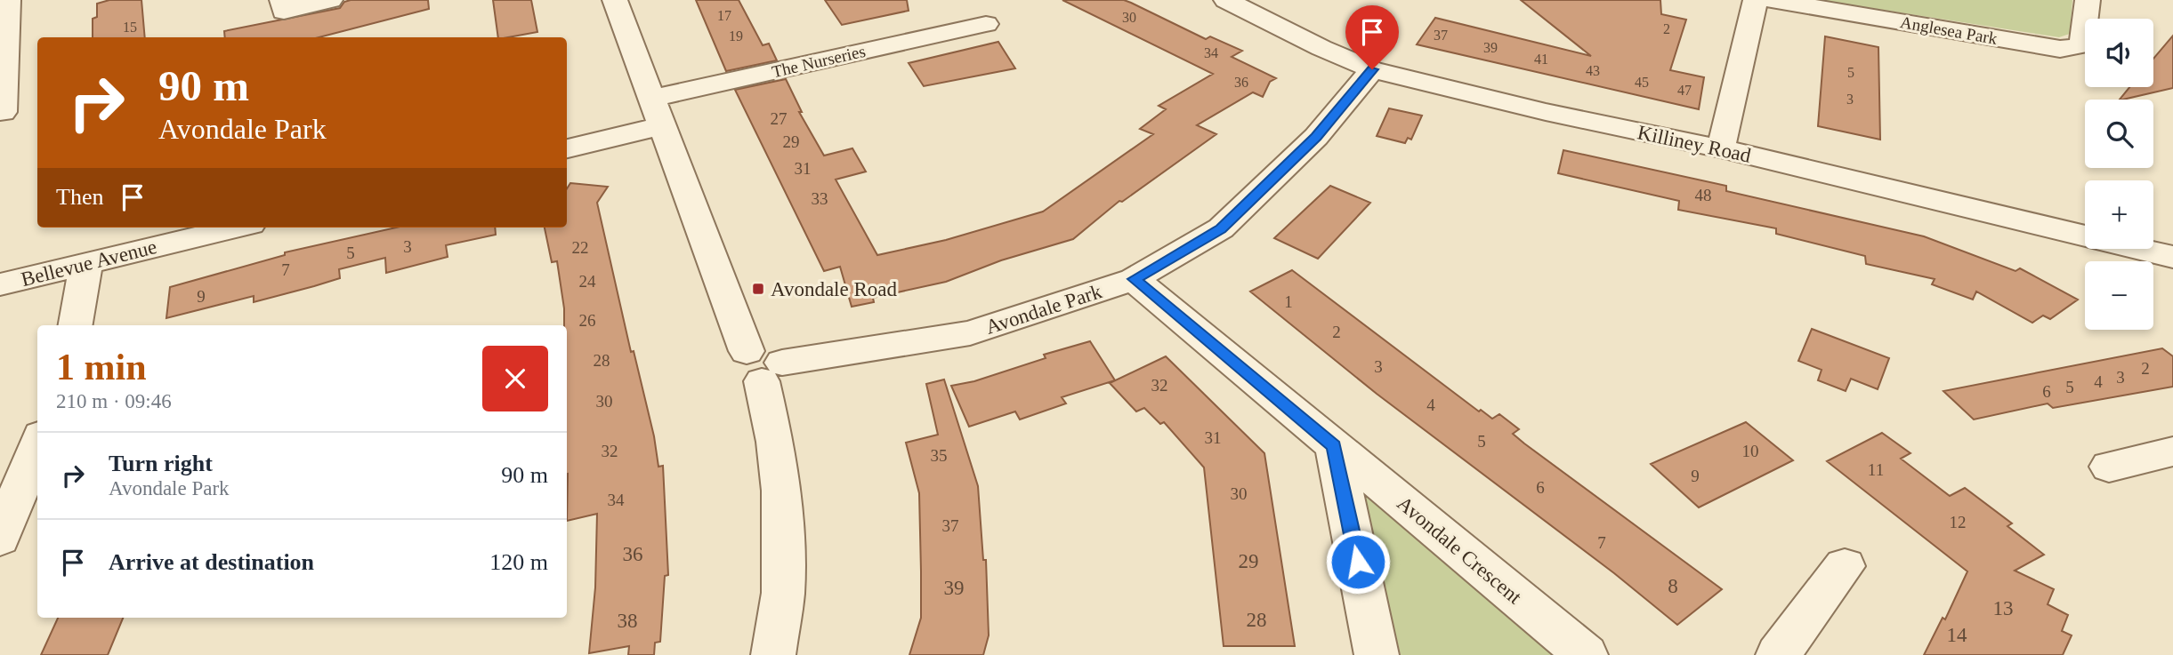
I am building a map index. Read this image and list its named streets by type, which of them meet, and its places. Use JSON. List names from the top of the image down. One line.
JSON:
{"streets":{"street":["Anglesea Park","The Nurseries","Killiney Road","Bellevue Avenue","Avondale Park","Avondale Crescent"]},"crossings":[["Killiney Road","Avondale Park"],["Avondale Park","Avondale Crescent"]],"places":{"transit":["Avondale Road"]},"house_numbers":["17","30","15","2","37","19","39","34","41","43","5","36","45","47","3","27","29","31","48","33","3","22","5","7","24","9","1","26","2","28","3","2","3","4","32","5","6","30","4","31","5","32","10","35","11","9","6","30","34","12","37","7","36","29","8","39","13","28","38","14"],"page":{"map_buttons":["+","−"],"turn":["90 m","Avondale Park"],"then":"Then","heading":["1 min","210 m · 09:46"],"list":[{"name":"Turn right","note":"Avondale Park","value":"90 m"},{"name":"Arrive at destination","value":"120 m"}]}}
